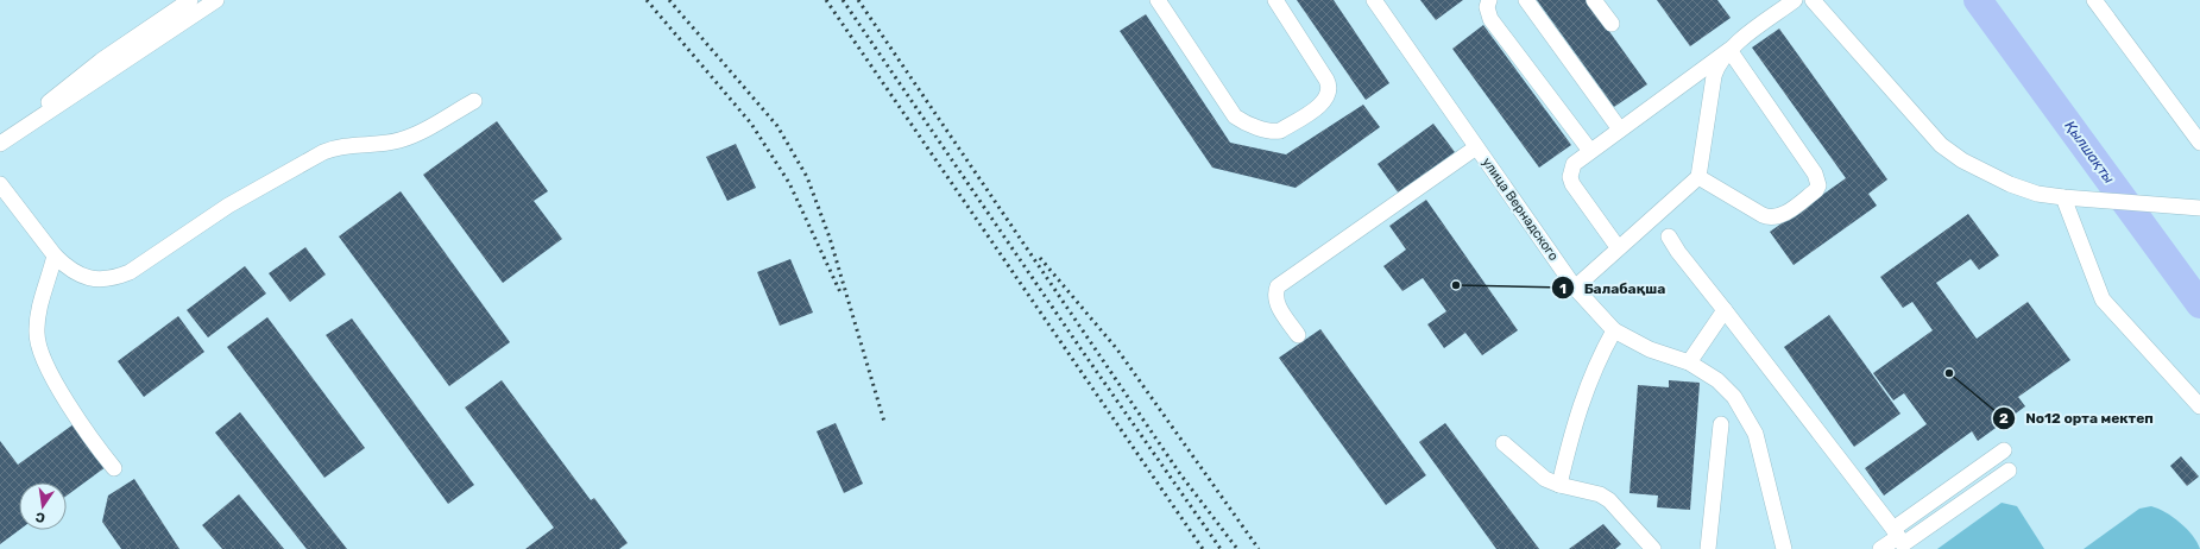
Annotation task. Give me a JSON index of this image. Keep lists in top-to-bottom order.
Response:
{
  "streets": {
    "street": ["улица Вернадского"]
  },
  "water": ["Қылшақты"],
  "places": ["Балабақша", "No12 орта мектеп"],
  "north": "bottom"
}
